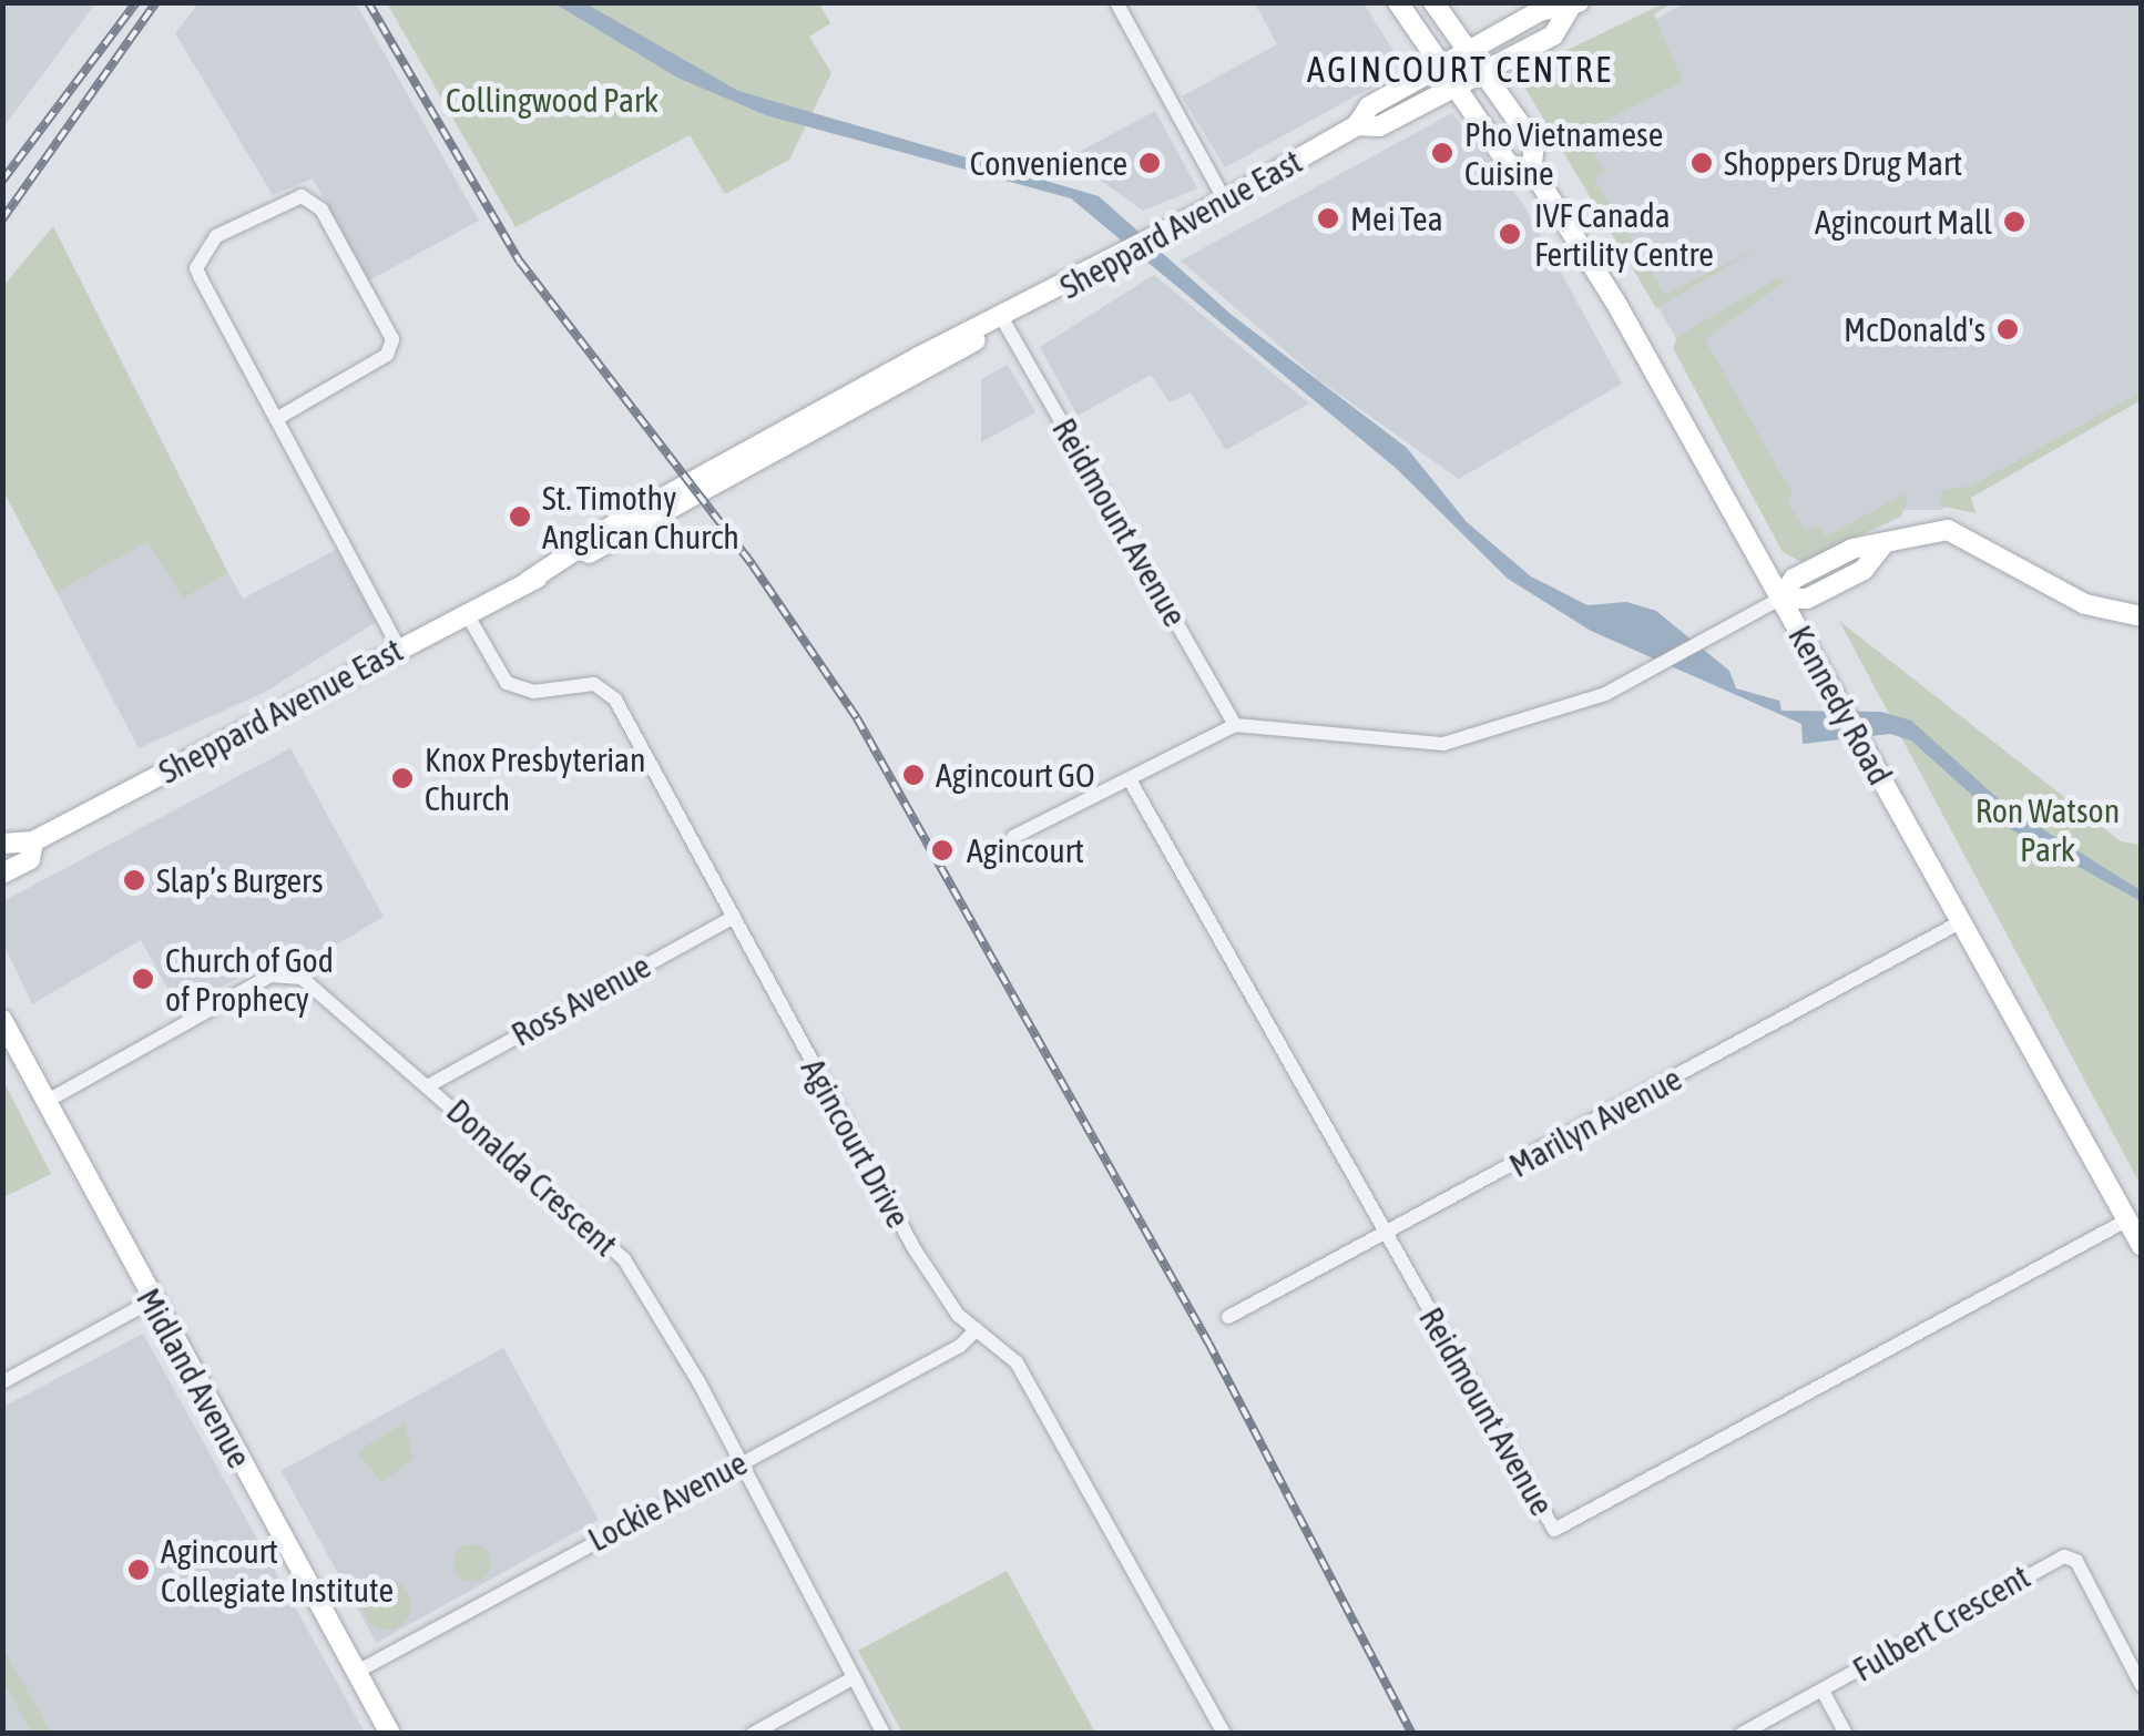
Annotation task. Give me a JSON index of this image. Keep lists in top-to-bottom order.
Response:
{
  "streets": {
    "main road": ["Sheppard Avenue East", "Kennedy Road", "Midland Avenue"],
    "street": [
      "Reidmount Avenue",
      "Ross Avenue",
      "Marilyn Avenue",
      "Agincourt Drive",
      "Donalda Crescent",
      "Lockie Avenue",
      "Fulbert Crescent"
    ]
  },
  "crossings": [
    ["Sheppard Avenue East", "Reidmount Avenue"],
    ["Sheppard Avenue East", "Kennedy Road"],
    ["Sheppard Avenue East", "Agincourt Drive"],
    ["Reidmount Avenue", "Kennedy Road"],
    ["Reidmount Avenue", "Marilyn Avenue"],
    ["Kennedy Road", "Marilyn Avenue"],
    ["Ross Avenue", "Agincourt Drive"],
    ["Ross Avenue", "Donalda Crescent"],
    ["Agincourt Drive", "Lockie Avenue"],
    ["Donalda Crescent", "Midland Avenue"],
    ["Donalda Crescent", "Lockie Avenue"],
    ["Midland Avenue", "Lockie Avenue"]
  ],
  "districts": ["AGINCOURT CENTRE"],
  "parks": ["Collingwood Park", "Ron Watson Park"],
  "places": [
    "Pho Vietnamese Cuisine",
    "Convenience",
    "Shoppers Drug Mart",
    "Mei Tea",
    "Agincourt Mall",
    "IVF Canada Fertility Centre",
    "McDonald's",
    "St. Timothy Anglican Church",
    "Agincourt GO",
    "Knox Presbyterian Church",
    "Agincourt",
    "Slap’s Burgers",
    "Church of God of Prophecy",
    "Agincourt Collegiate Institute"
  ]
}
